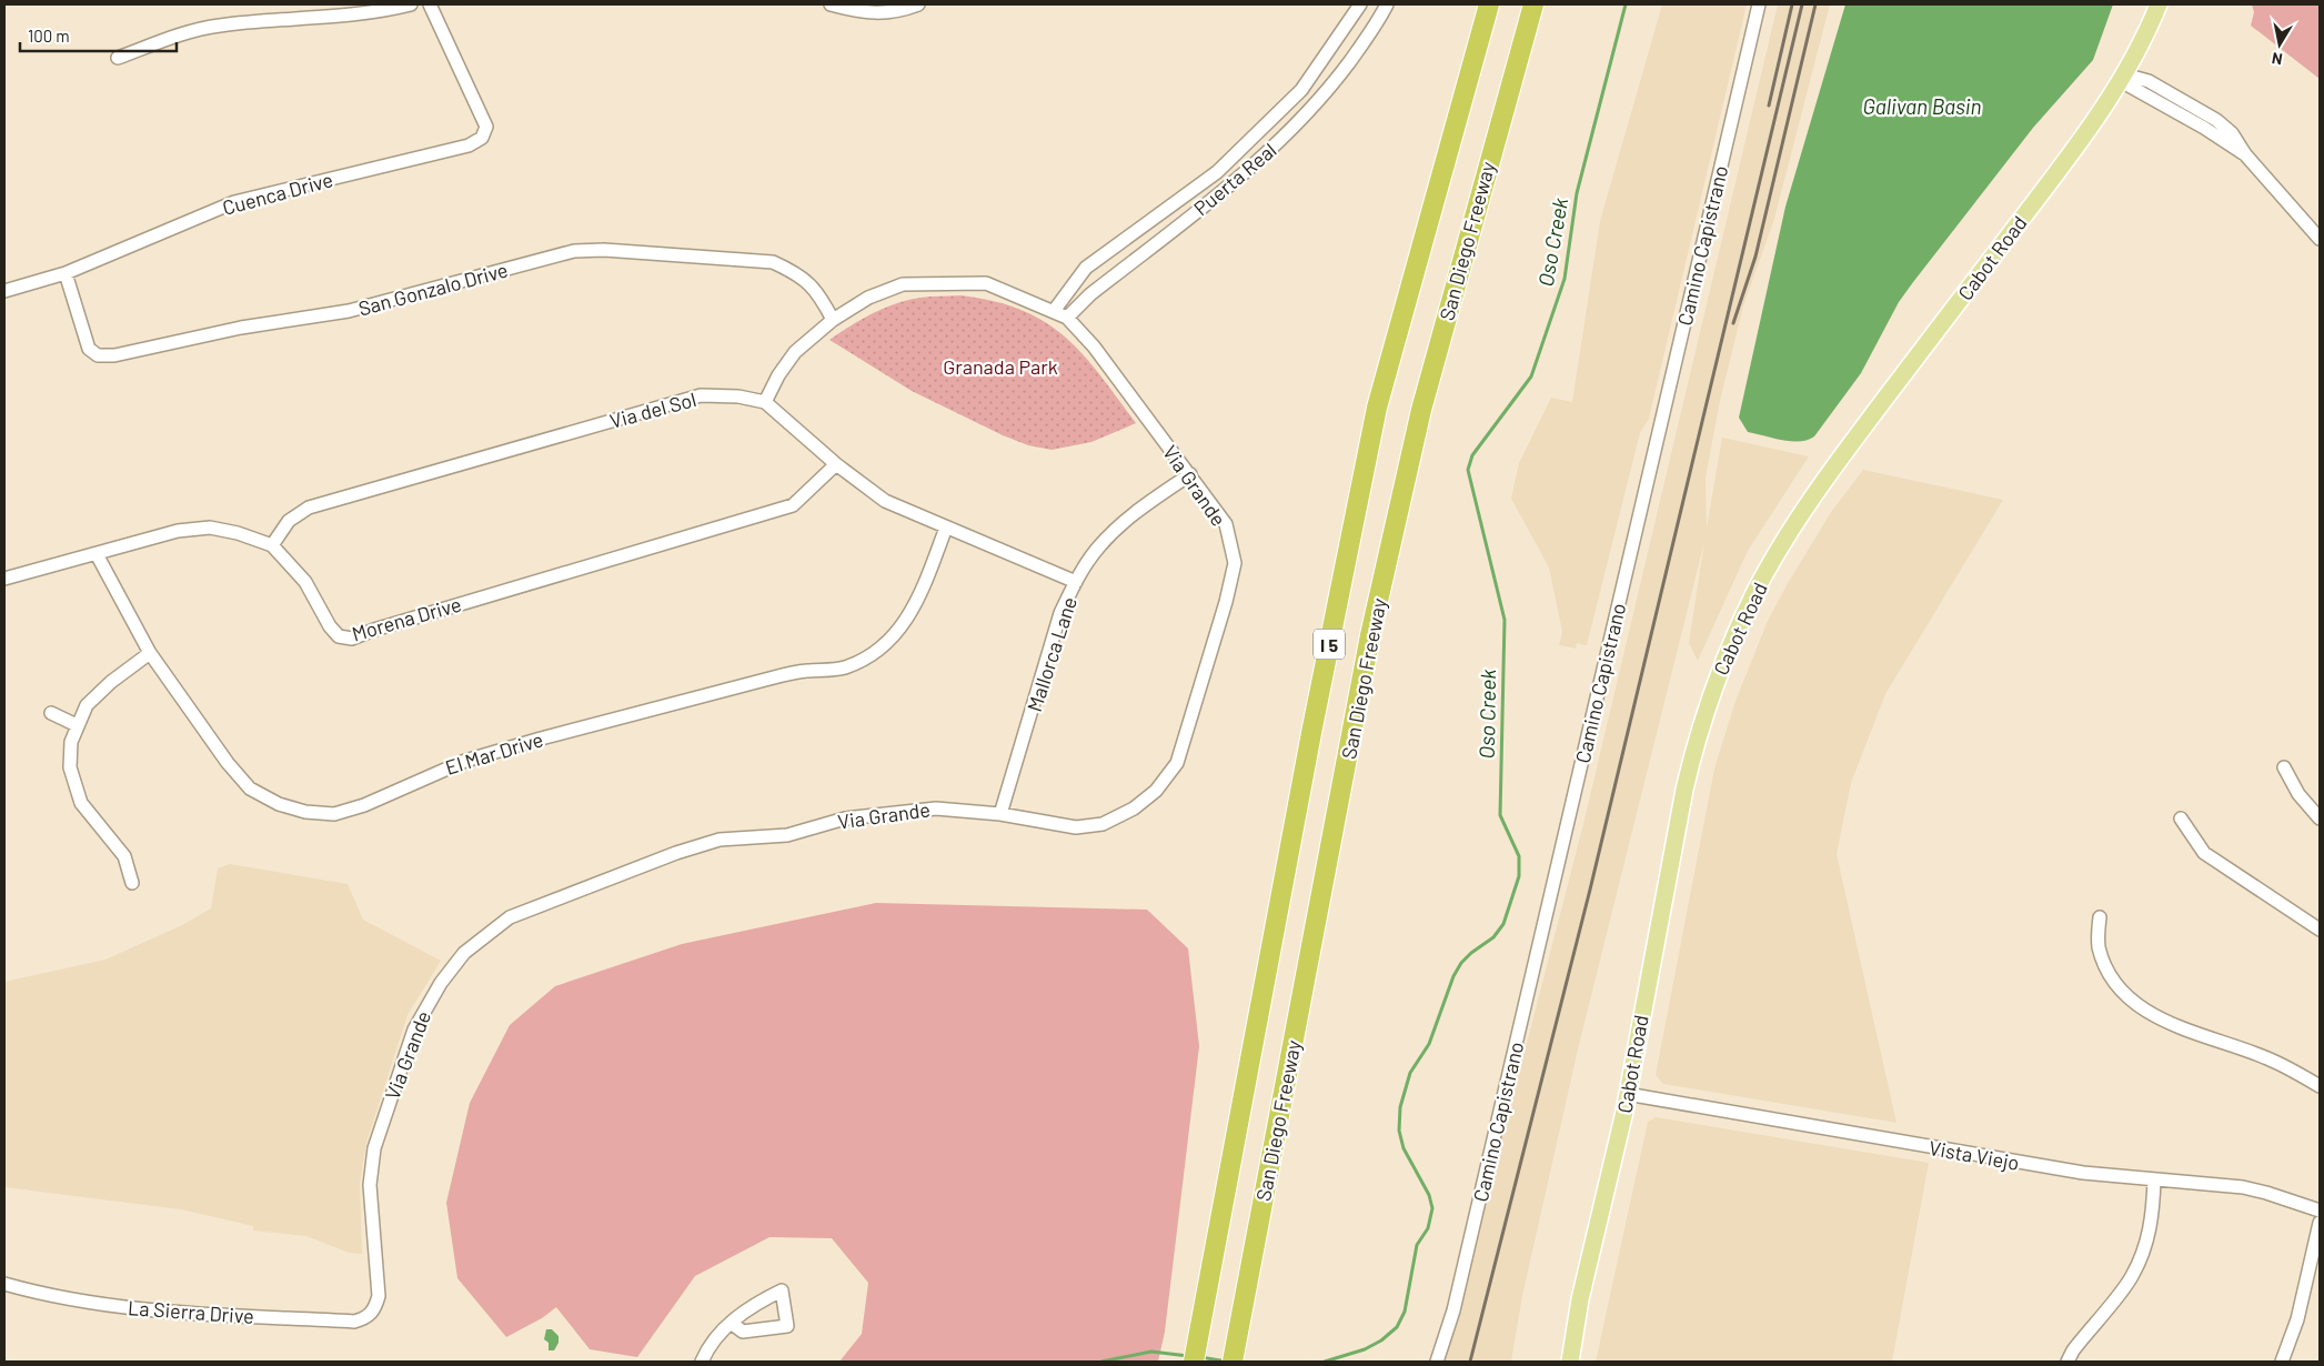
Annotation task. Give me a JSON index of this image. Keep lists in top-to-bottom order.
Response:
{
  "streets": {
    "highway": ["San Diego Freeway", "I 5"],
    "main road": ["Cabot Road"],
    "street": [
      "Puerta Real",
      "Cuenca Drive",
      "Camino Capistrano",
      "San Gonzalo Drive",
      "Via del Sol",
      "Via Grande",
      "Morena Drive",
      "Mallorca Lane",
      "El Mar Drive",
      "Vista Viejo",
      "La Sierra Drive"
    ]
  },
  "crossings": [
    ["Puerta Real", "Via Grande"],
    ["Cuenca Drive", "San Gonzalo Drive"],
    ["Cabot Road", "Vista Viejo"],
    ["Via del Sol", "Morena Drive"],
    ["Via del Sol", "Mallorca Lane"],
    ["Via del Sol", "El Mar Drive"],
    ["Via Grande", "Mallorca Lane"],
    ["Via Grande", "La Sierra Drive"],
    ["Morena Drive", "El Mar Drive"]
  ],
  "water": ["Galivan Basin", "Oso Creek"],
  "parks": ["Granada Park"],
  "scale_bar": "100 m",
  "north": "bottom"
}
